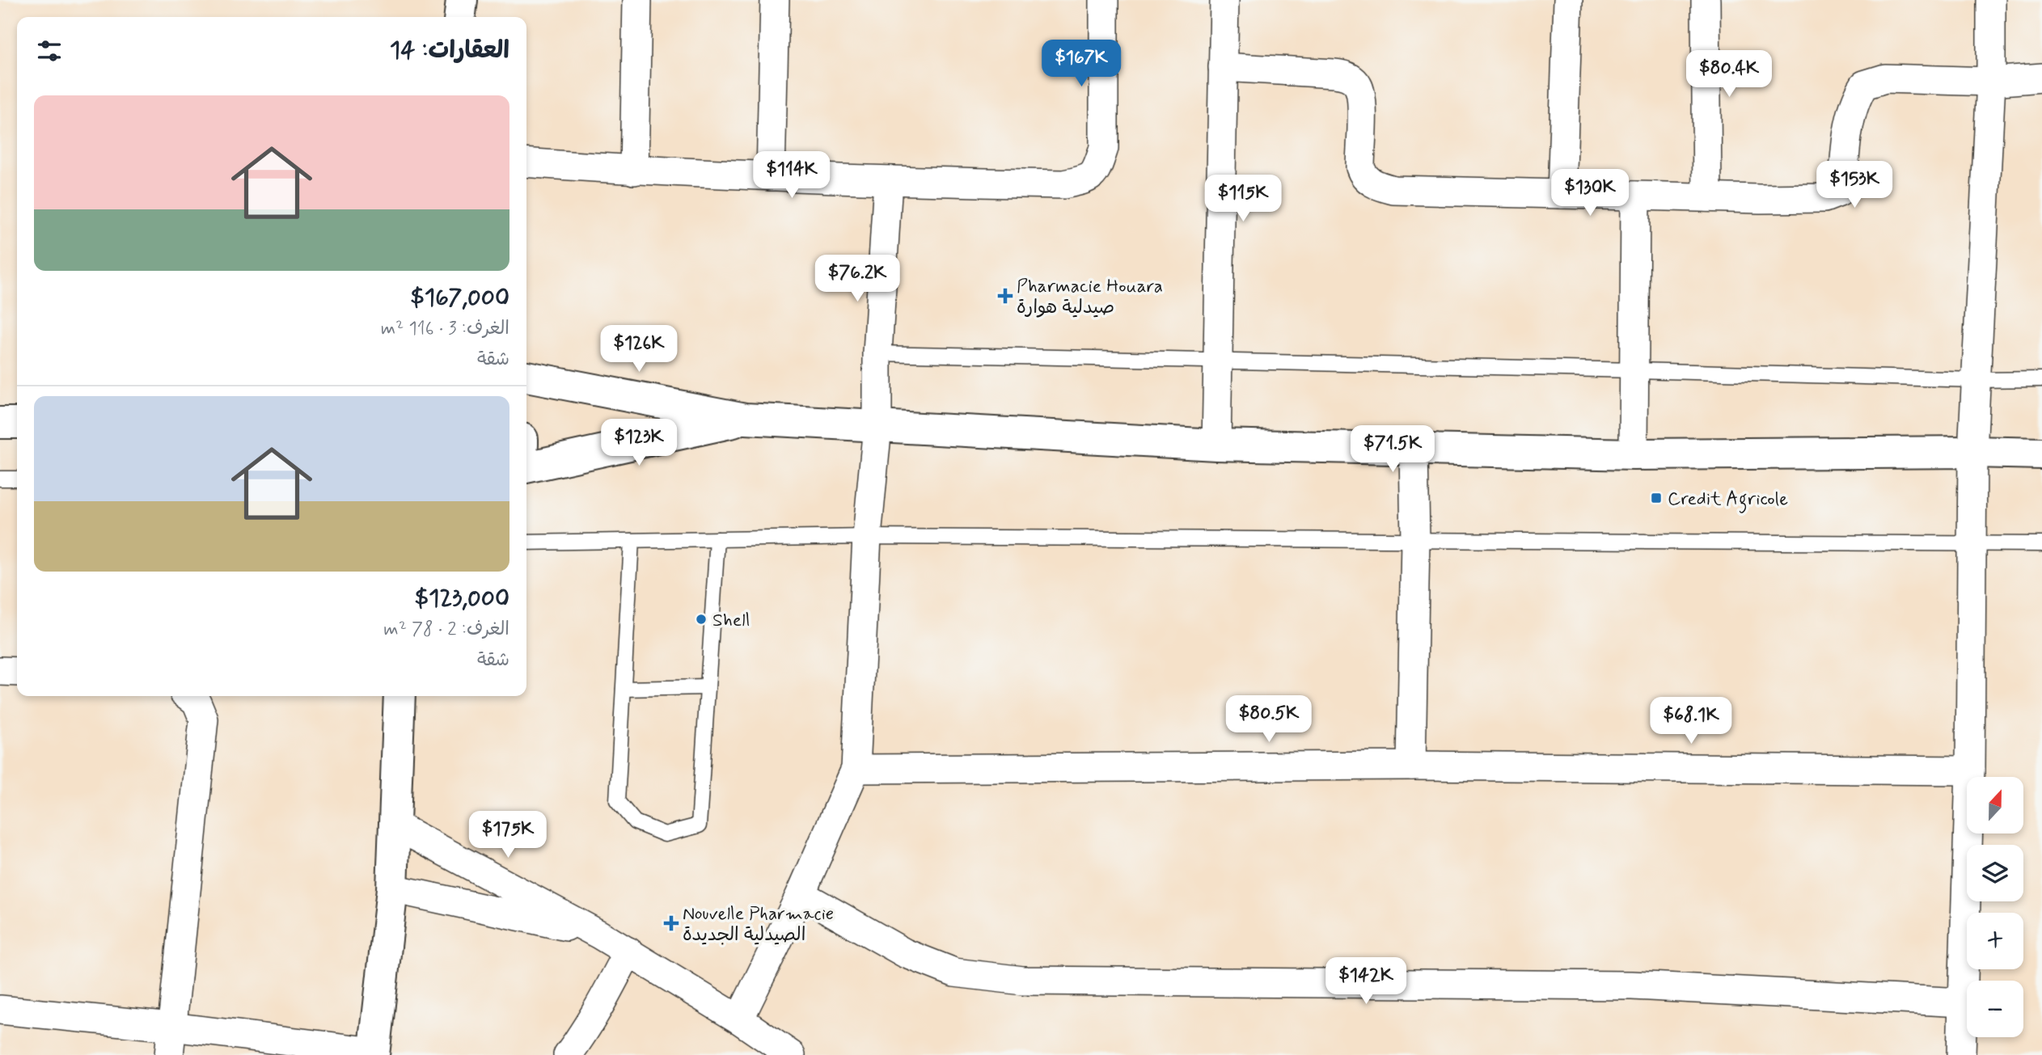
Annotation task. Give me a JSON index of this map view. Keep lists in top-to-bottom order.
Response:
{
  "places": {
    "health": ["Pharmacie Houara صيدلية هوارة", "Nouvelle Pharmacie الصيدلية الجديدة"],
    "transit": ["Credit Agricole"],
    "other": ["Shell"]
  },
  "north": "top",
  "page": {
    "heading": "العقارات: 14",
    "price": [
      "$167K",
      "$80.4K",
      "$114K",
      "$153K",
      "$130K",
      "$115K",
      "$76.2K",
      "$126K",
      "$123K",
      "$71.5K",
      "$80.5K",
      "$68.1K",
      "$175K",
      "$142K"
    ],
    "list": [
      {
        "name": "$167,000",
        "note": "الغرف: 3 · 116 m² · شقة"
      },
      {
        "name": "$123,000",
        "note": "الغرف: 2 · 78 m² · شقة"
      }
    ],
    "map_buttons": ["+", "−"]
  }
}
